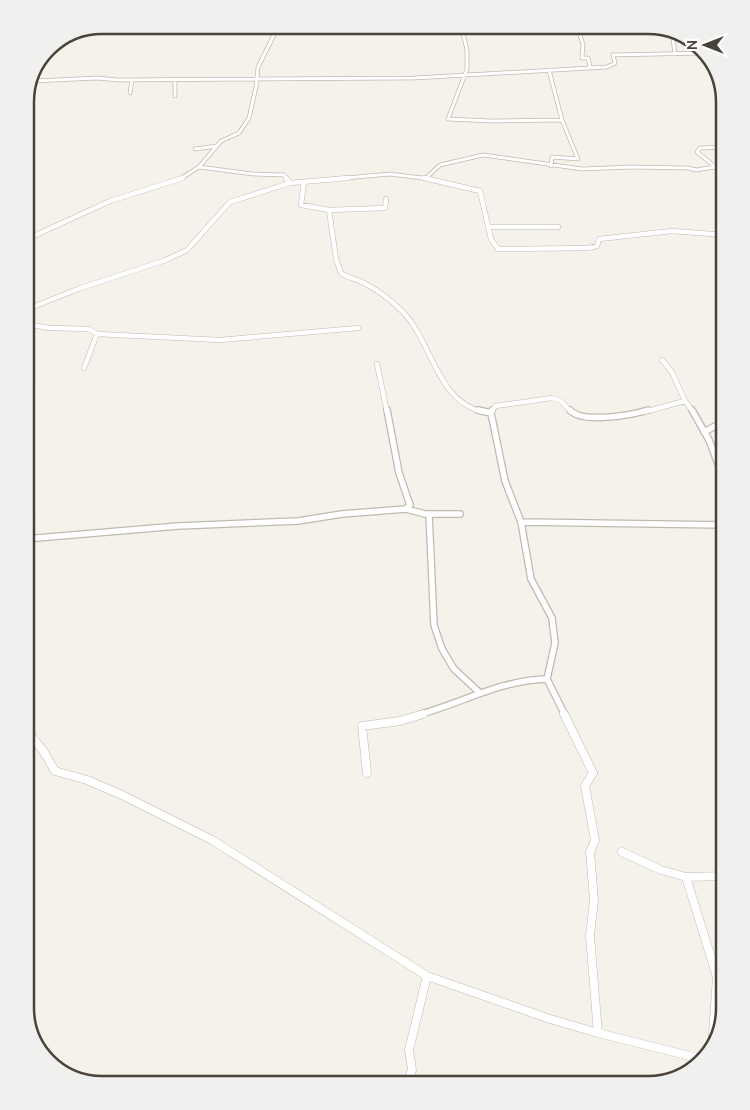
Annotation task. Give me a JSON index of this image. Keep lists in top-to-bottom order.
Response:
{
  "north": "left"
}
